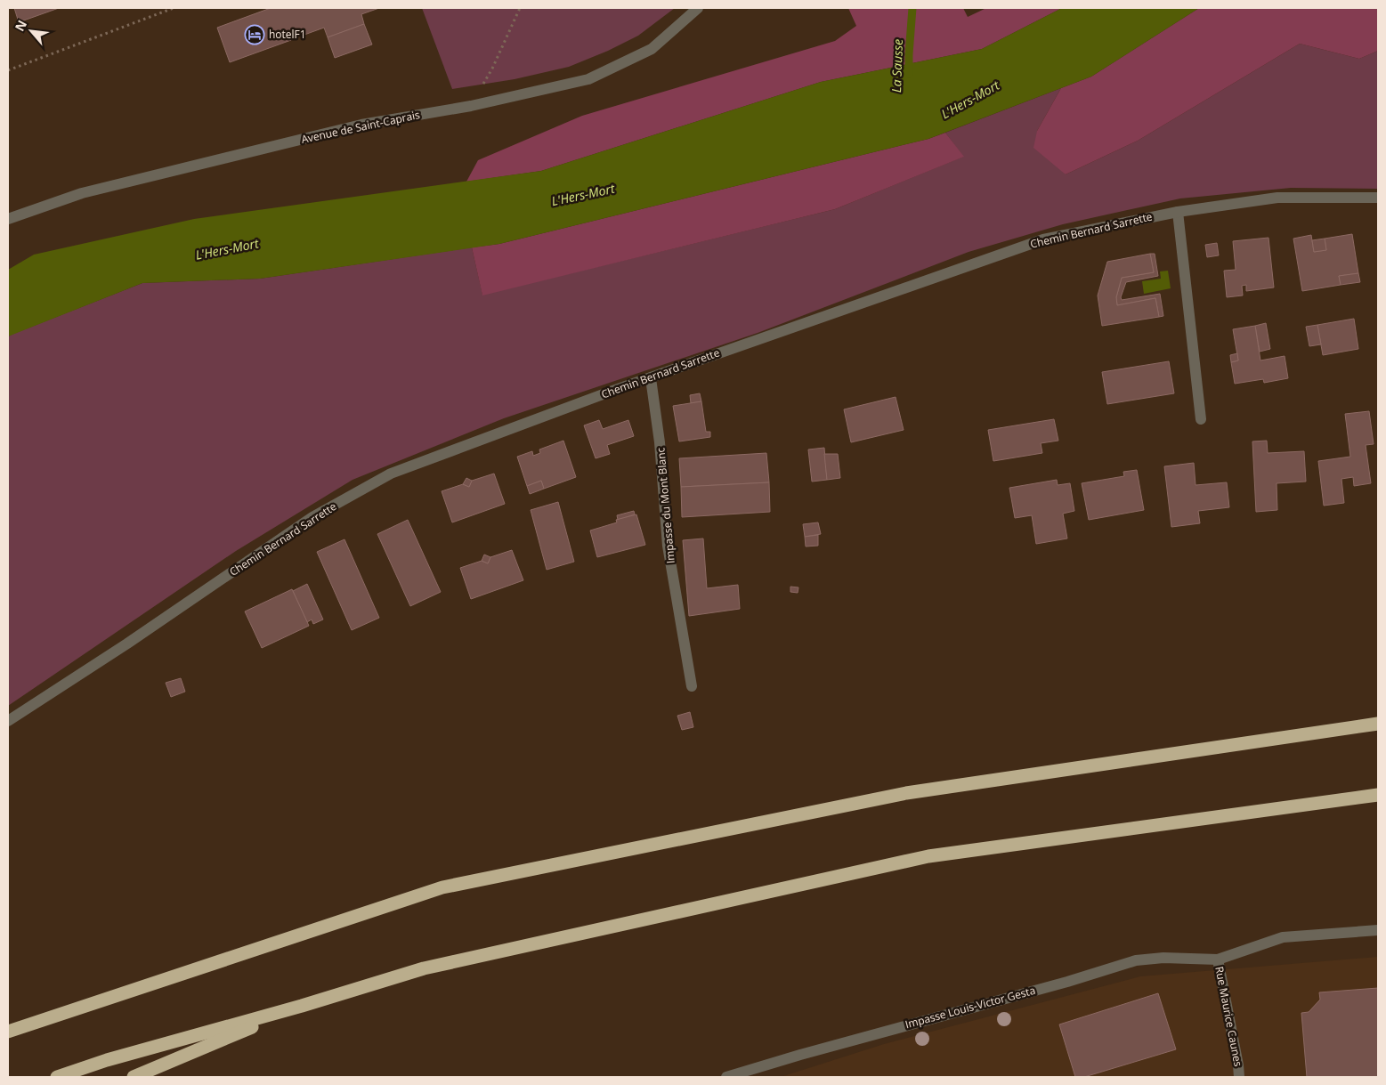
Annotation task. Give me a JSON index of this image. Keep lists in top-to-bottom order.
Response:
{
  "streets": {
    "street": [
      "Avenue de Saint-Caprais",
      "Chemin Bernard Sarrette",
      "Impasse du Mont Blanc",
      "Impasse Louis-Victor Gesta",
      "Rue Maurice Caunes"
    ]
  },
  "crossings": [
    ["Chemin Bernard Sarrette", "Impasse du Mont Blanc"],
    ["Impasse Louis-Victor Gesta", "Rue Maurice Caunes"]
  ],
  "water": ["La Sausse", "L'Hers-Mort"],
  "places": {
    "hotel": ["hotelF1"]
  },
  "north": "top left"
}
